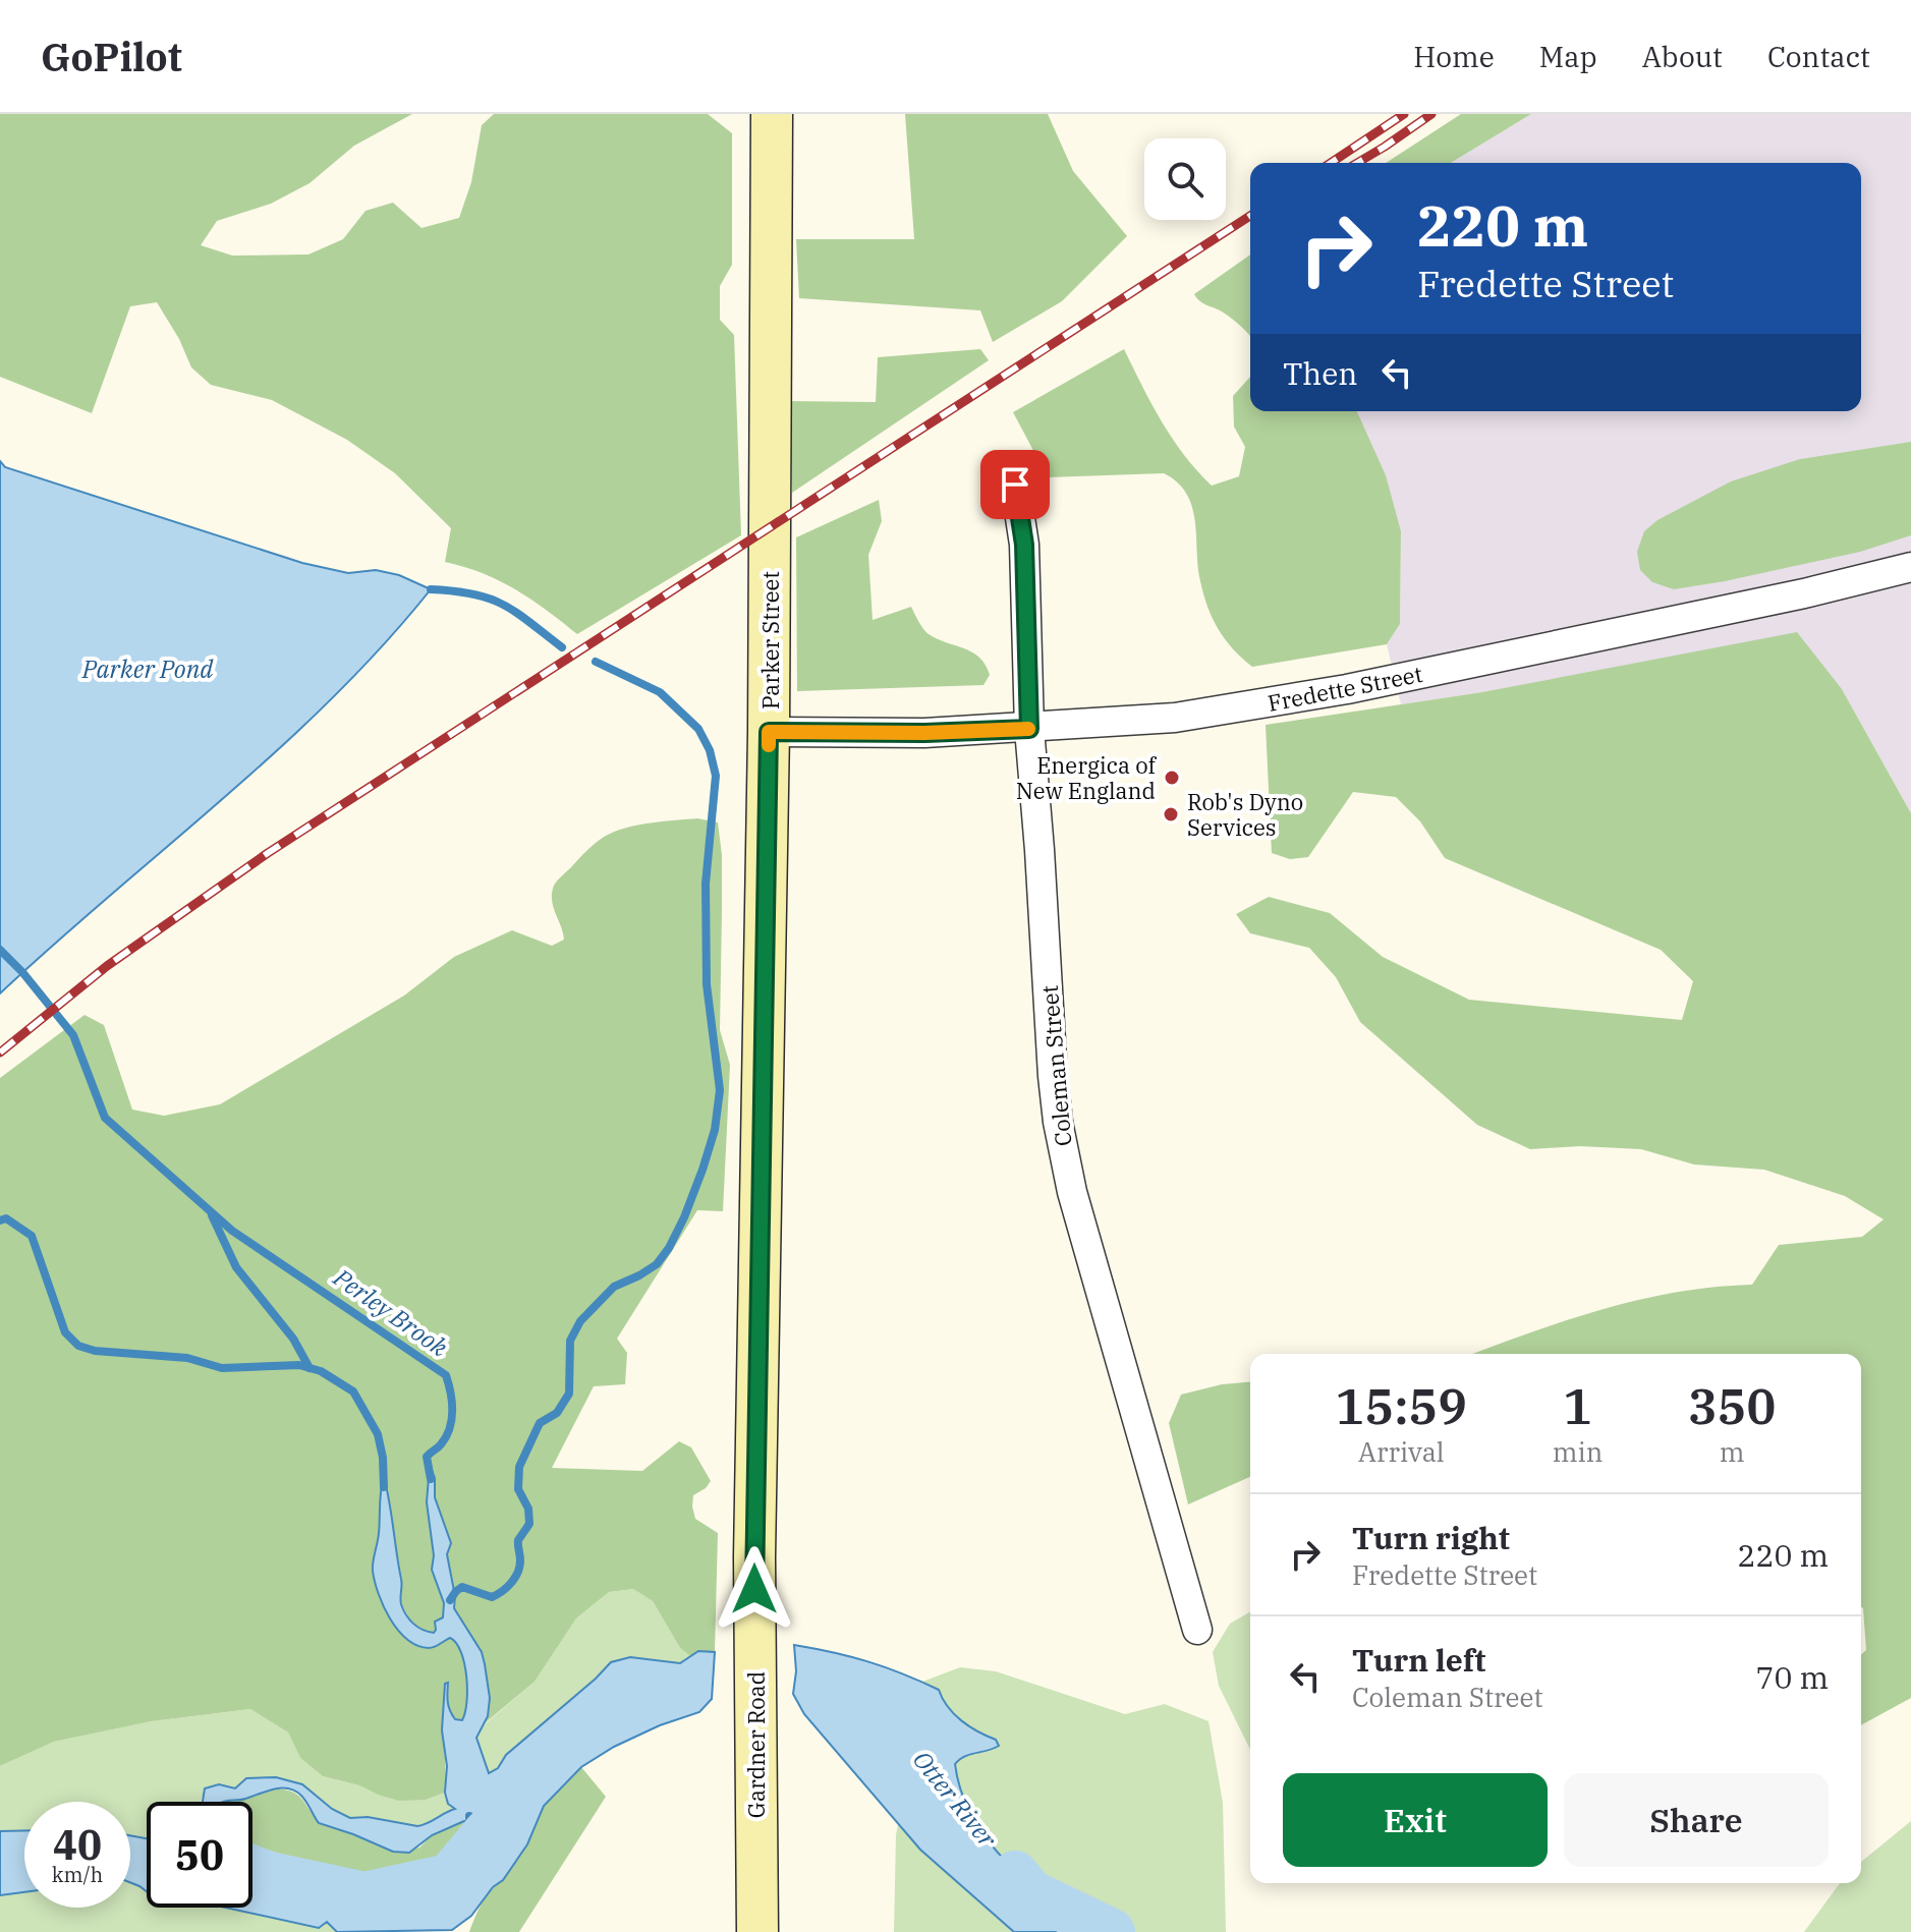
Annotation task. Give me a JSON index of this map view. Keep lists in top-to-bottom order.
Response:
{
  "streets": {
    "main road": ["Parker Street", "Gardner Road"],
    "street": ["Fredette Street", "Coleman Street"]
  },
  "crossings": [
    ["Parker Street", "Fredette Street"],
    ["Parker Street", "Gardner Road"],
    ["Fredette Street", "Coleman Street"]
  ],
  "water": ["Parker Pond", "Perley Brook", "Otter River"],
  "places": ["Energica of New England", "Rob's Dyno Services"],
  "page": {
    "header": "GoPilot",
    "nav": [
      "Home",
      "Map",
      "About",
      "Contact"
    ],
    "turn": ["220 m", "Fredette Street"],
    "then": "Then",
    "eta": [
      "15:59",
      "Arrival",
      "1",
      "min",
      "350",
      "m"
    ],
    "list": [
      {
        "name": "Turn right",
        "note": "Fredette Street",
        "value": "220 m"
      },
      {
        "name": "Turn left",
        "note": "Coleman Street",
        "value": "70 m"
      }
    ],
    "buttons": ["Exit", "Share"],
    "speed": "40 km/h",
    "limit": "50"
  }
}
